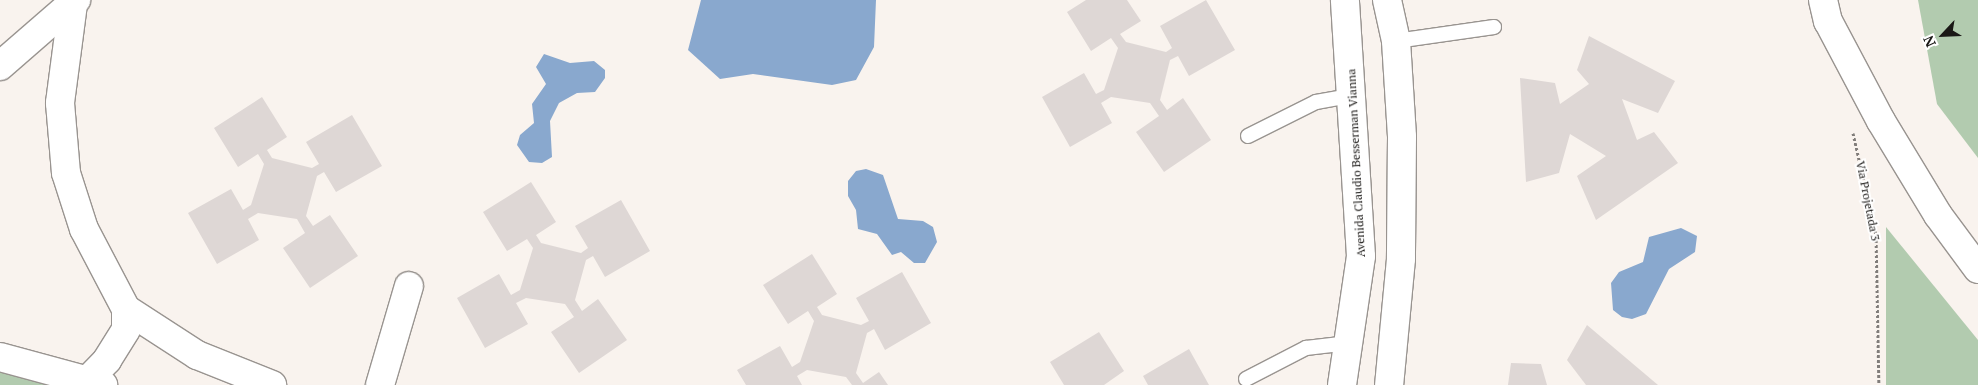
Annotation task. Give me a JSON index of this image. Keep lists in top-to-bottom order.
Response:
{
  "streets": {
    "street": ["Avenida Claudio Besserman Vianna"],
    "path": ["Via Projetada 3"]
  },
  "north": "bottom left"
}
